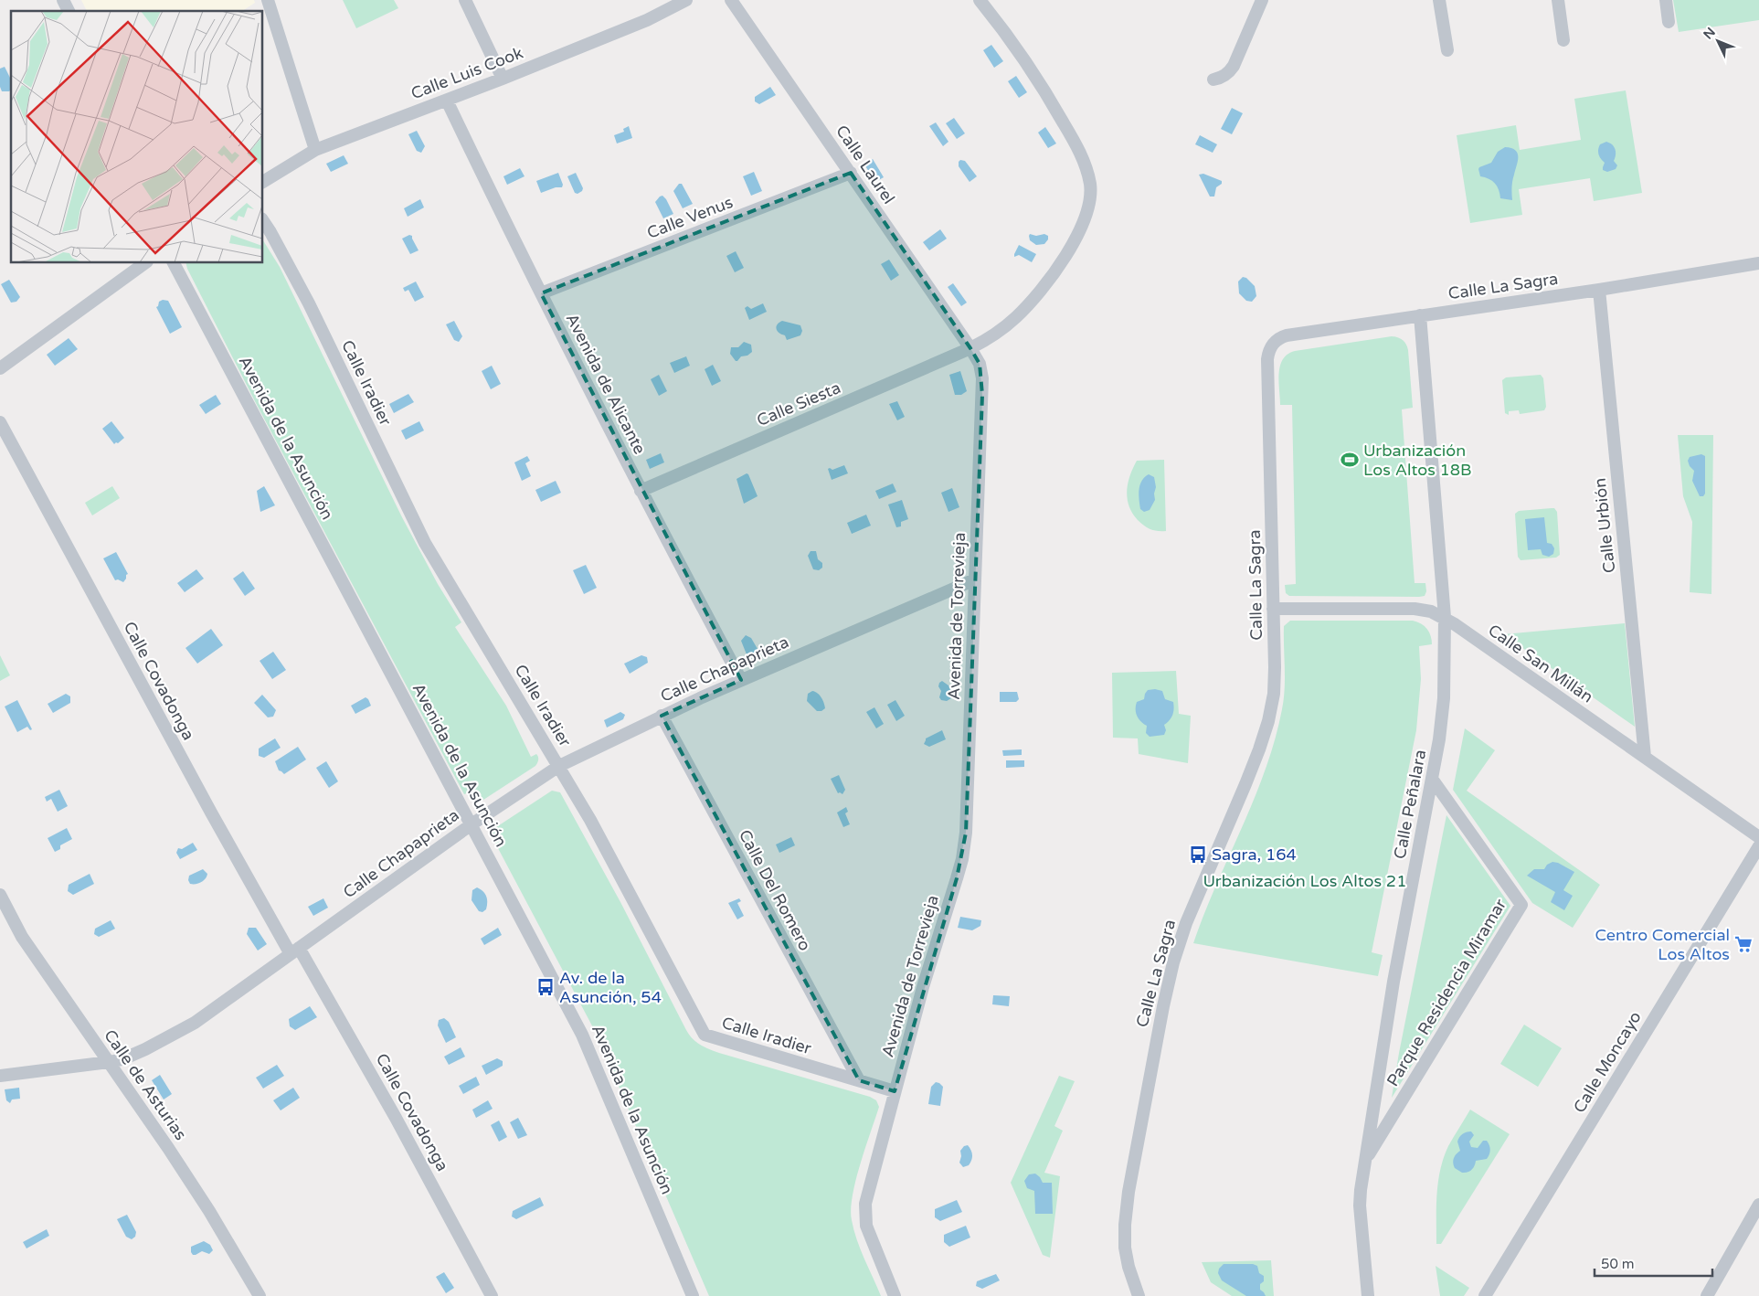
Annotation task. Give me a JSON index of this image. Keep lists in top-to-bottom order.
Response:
{
  "streets": {
    "street": [
      "Calle Luis Cook",
      "Calle Laurel",
      "Calle Venus",
      "Calle La Sagra",
      "Calle Iradier",
      "Avenida de Alicante",
      "Calle Siesta",
      "Avenida de la Asunción",
      "Calle Urbión",
      "Avenida de Torrevieja",
      "Calle San Millán",
      "Calle Chapaprieta",
      "Calle Covadonga",
      "Calle Peñalara",
      "Calle Del Romero",
      "Parque Residencia Miramar",
      "Calle Moncayo",
      "Calle de Asturias"
    ]
  },
  "crossings": [
    ["Calle Luis Cook", "Avenida de Alicante"],
    ["Calle Laurel", "Calle Venus"],
    ["Calle Laurel", "Calle Siesta"],
    ["Calle Laurel", "Avenida de Torrevieja"],
    ["Calle Venus", "Avenida de Alicante"],
    ["Calle La Sagra", "Calle Urbión"],
    ["Calle La Sagra", "Calle San Millán"],
    ["Calle La Sagra", "Calle Peñalara"],
    ["Calle Iradier", "Avenida de Torrevieja"],
    ["Calle Iradier", "Calle Chapaprieta"],
    ["Calle Iradier", "Calle Del Romero"],
    ["Avenida de Alicante", "Calle Siesta"],
    ["Avenida de Alicante", "Calle Chapaprieta"],
    ["Calle Siesta", "Avenida de Torrevieja"],
    ["Avenida de la Asunción", "Calle Chapaprieta"],
    ["Calle Urbión", "Calle San Millán"],
    ["Avenida de Torrevieja", "Calle Chapaprieta"],
    ["Calle San Millán", "Calle Peñalara"],
    ["Calle Chapaprieta", "Calle Covadonga"],
    ["Calle Chapaprieta", "Calle Del Romero"],
    ["Calle Chapaprieta", "Calle de Asturias"],
    ["Calle Peñalara", "Parque Residencia Miramar"]
  ],
  "parks": ["Urbanización Los Altos 21"],
  "places": {
    "sports": ["Urbanización Los Altos 18B"],
    "bus stop": ["Sagra, 164", "Av. de la Asunción, 54"],
    "supermarket": ["Centro Comercial Los Altos"]
  },
  "scale_bar": "50 m",
  "north": "top left"
}
